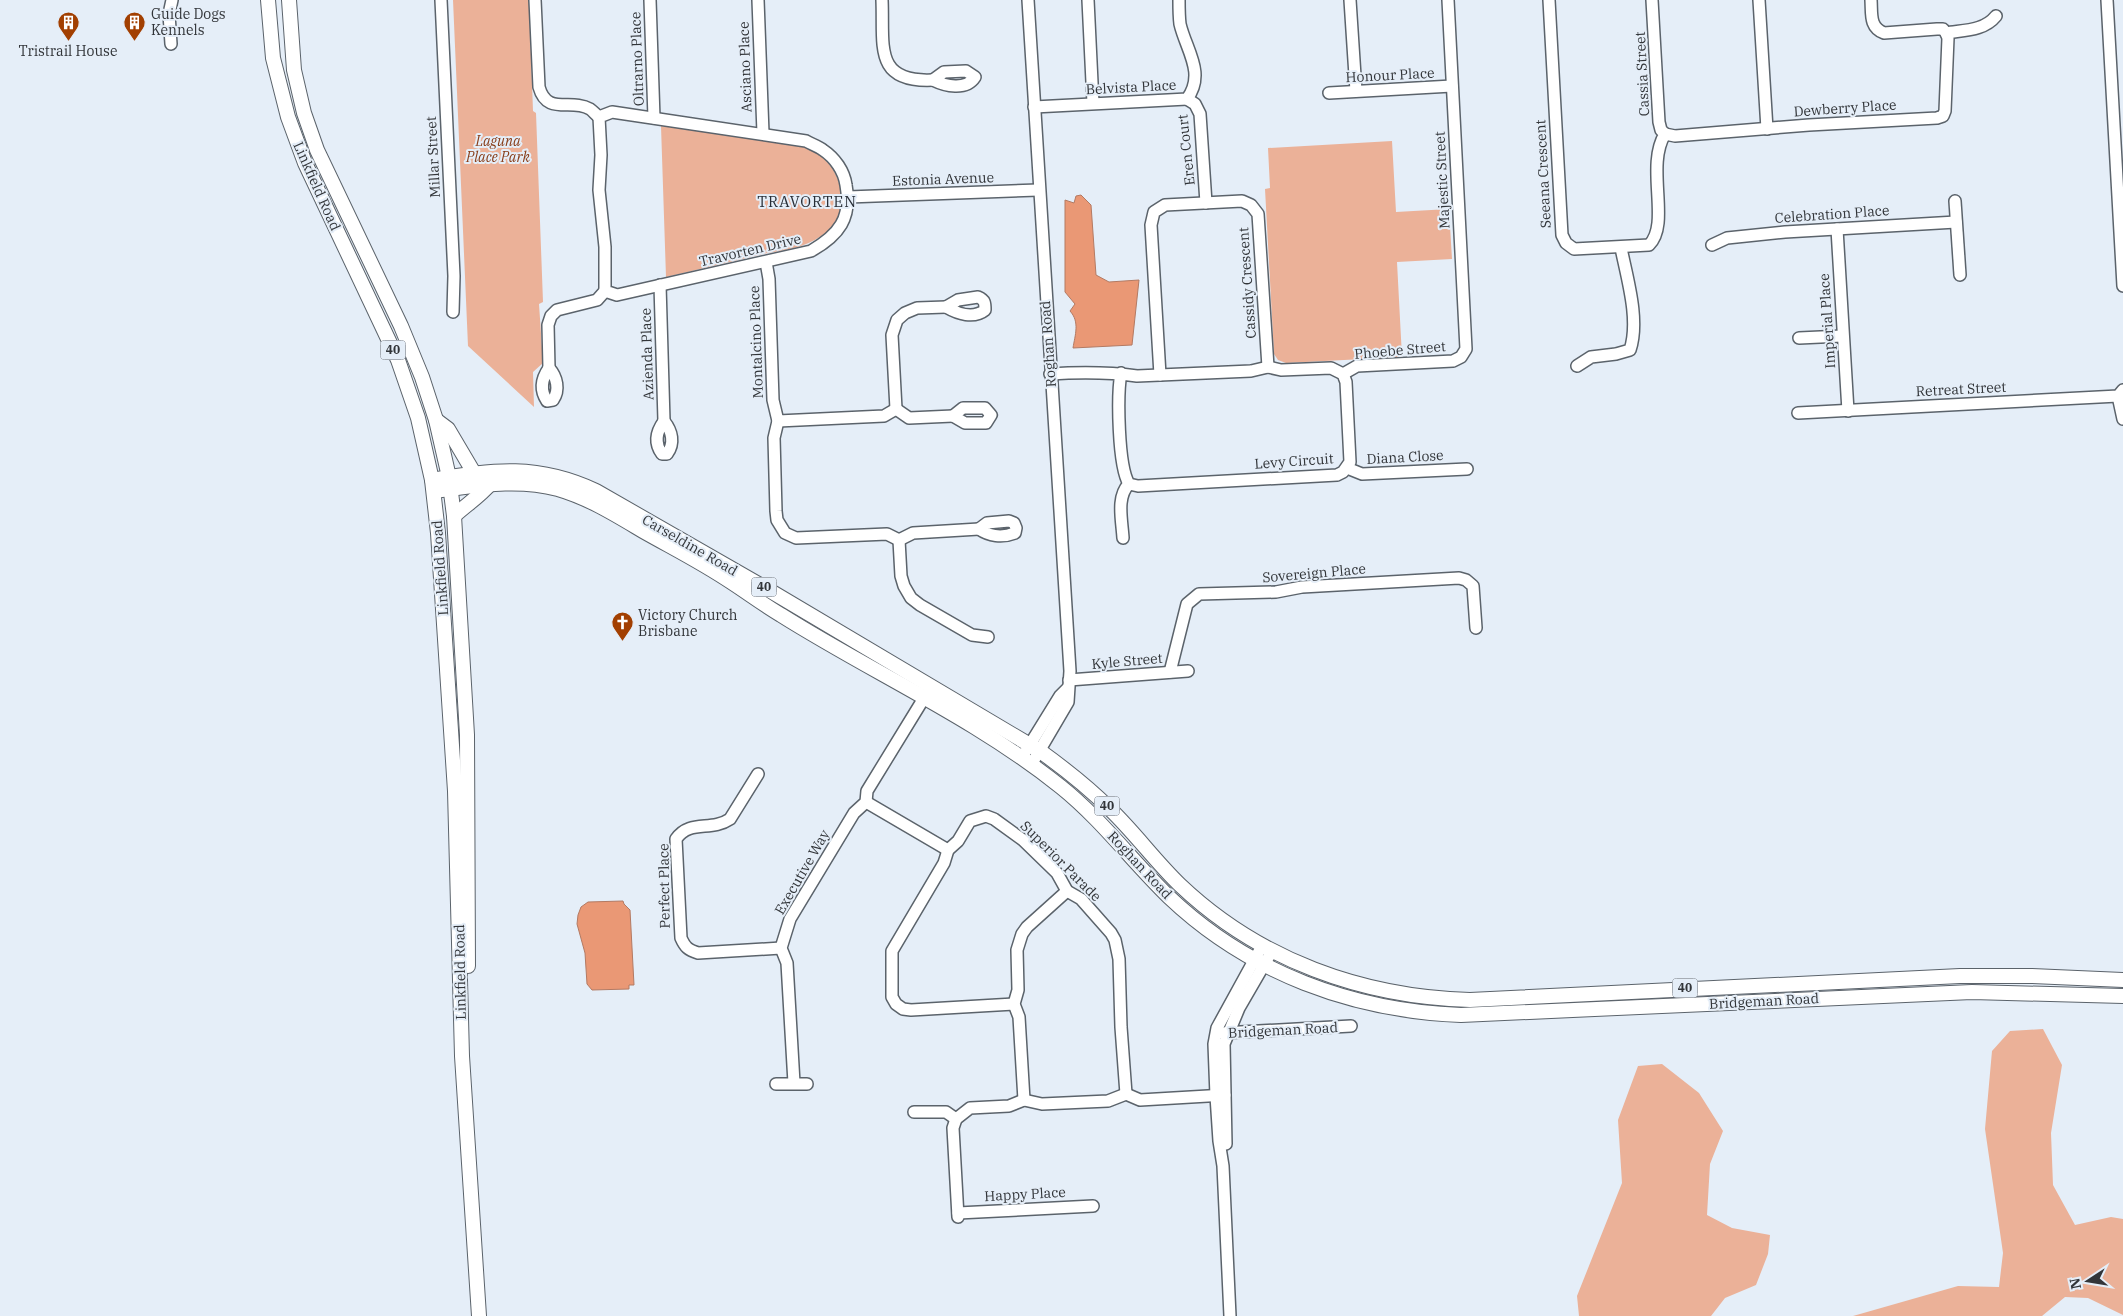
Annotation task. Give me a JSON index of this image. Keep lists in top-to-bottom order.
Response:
{
  "streets": {
    "main road": [
      "Linkfield Road",
      "Roghan Road",
      "40",
      "Carseldine Road",
      "Bridgeman Road"
    ],
    "street": [
      "Oltrarno Place",
      "Asciano Place",
      "Cassia Street",
      "Honour Place",
      "Belvista Place",
      "Dewberry Place",
      "Eren Court",
      "Millar Street",
      "Seeana Crescent",
      "Estonia Avenue",
      "Majestic Street",
      "Celebration Place",
      "Travorten Drive",
      "Cassidy Crescent",
      "Imperial Place",
      "Montalcino Place",
      "Phoebe Street",
      "Azienda Place",
      "Retreat Street",
      "Diana Close",
      "Levy Circuit",
      "Sovereign Place",
      "Kyle Street",
      "Superior Parade",
      "Executive Way",
      "Perfect Place",
      "Happy Place"
    ]
  },
  "crossings": [
    ["Oltrarno Place", "Travorten Drive"],
    ["Asciano Place", "Travorten Drive"],
    ["Cassia Street", "Dewberry Place"],
    ["Cassia Street", "Seeana Crescent"],
    ["Honour Place", "Majestic Street"],
    ["Belvista Place", "Eren Court"],
    ["Belvista Place", "Roghan Road"],
    ["Dewberry Place", "Seeana Crescent"],
    ["Eren Court", "Cassidy Crescent"],
    ["Estonia Avenue", "Travorten Drive"],
    ["Estonia Avenue", "Roghan Road"],
    ["Majestic Street", "Phoebe Street"],
    ["Linkfield Road", "40"],
    ["Linkfield Road", "Carseldine Road"],
    ["Celebration Place", "Imperial Place"],
    ["Travorten Drive", "Montalcino Place"],
    ["Travorten Drive", "Azienda Place"],
    ["Imperial Place", "Retreat Street"],
    ["Roghan Road", "Carseldine Road"],
    ["Roghan Road", "Kyle Street"],
    ["Roghan Road", "Bridgeman Road"],
    ["40", "Carseldine Road"],
    ["Phoebe Street", "Levy Circuit"],
    ["Diana Close", "Levy Circuit"],
    ["Carseldine Road", "Executive Way"],
    ["Sovereign Place", "Kyle Street"],
    ["Executive Way", "Perfect Place"]
  ],
  "districts": ["TRAVORTEN"],
  "parks": ["Laguna Place Park"],
  "places": {
    "building": ["Guide Dogs Kennels", "Tristrail House"],
    "church": ["Victory Church Brisbane"]
  },
  "north": "left"
}
